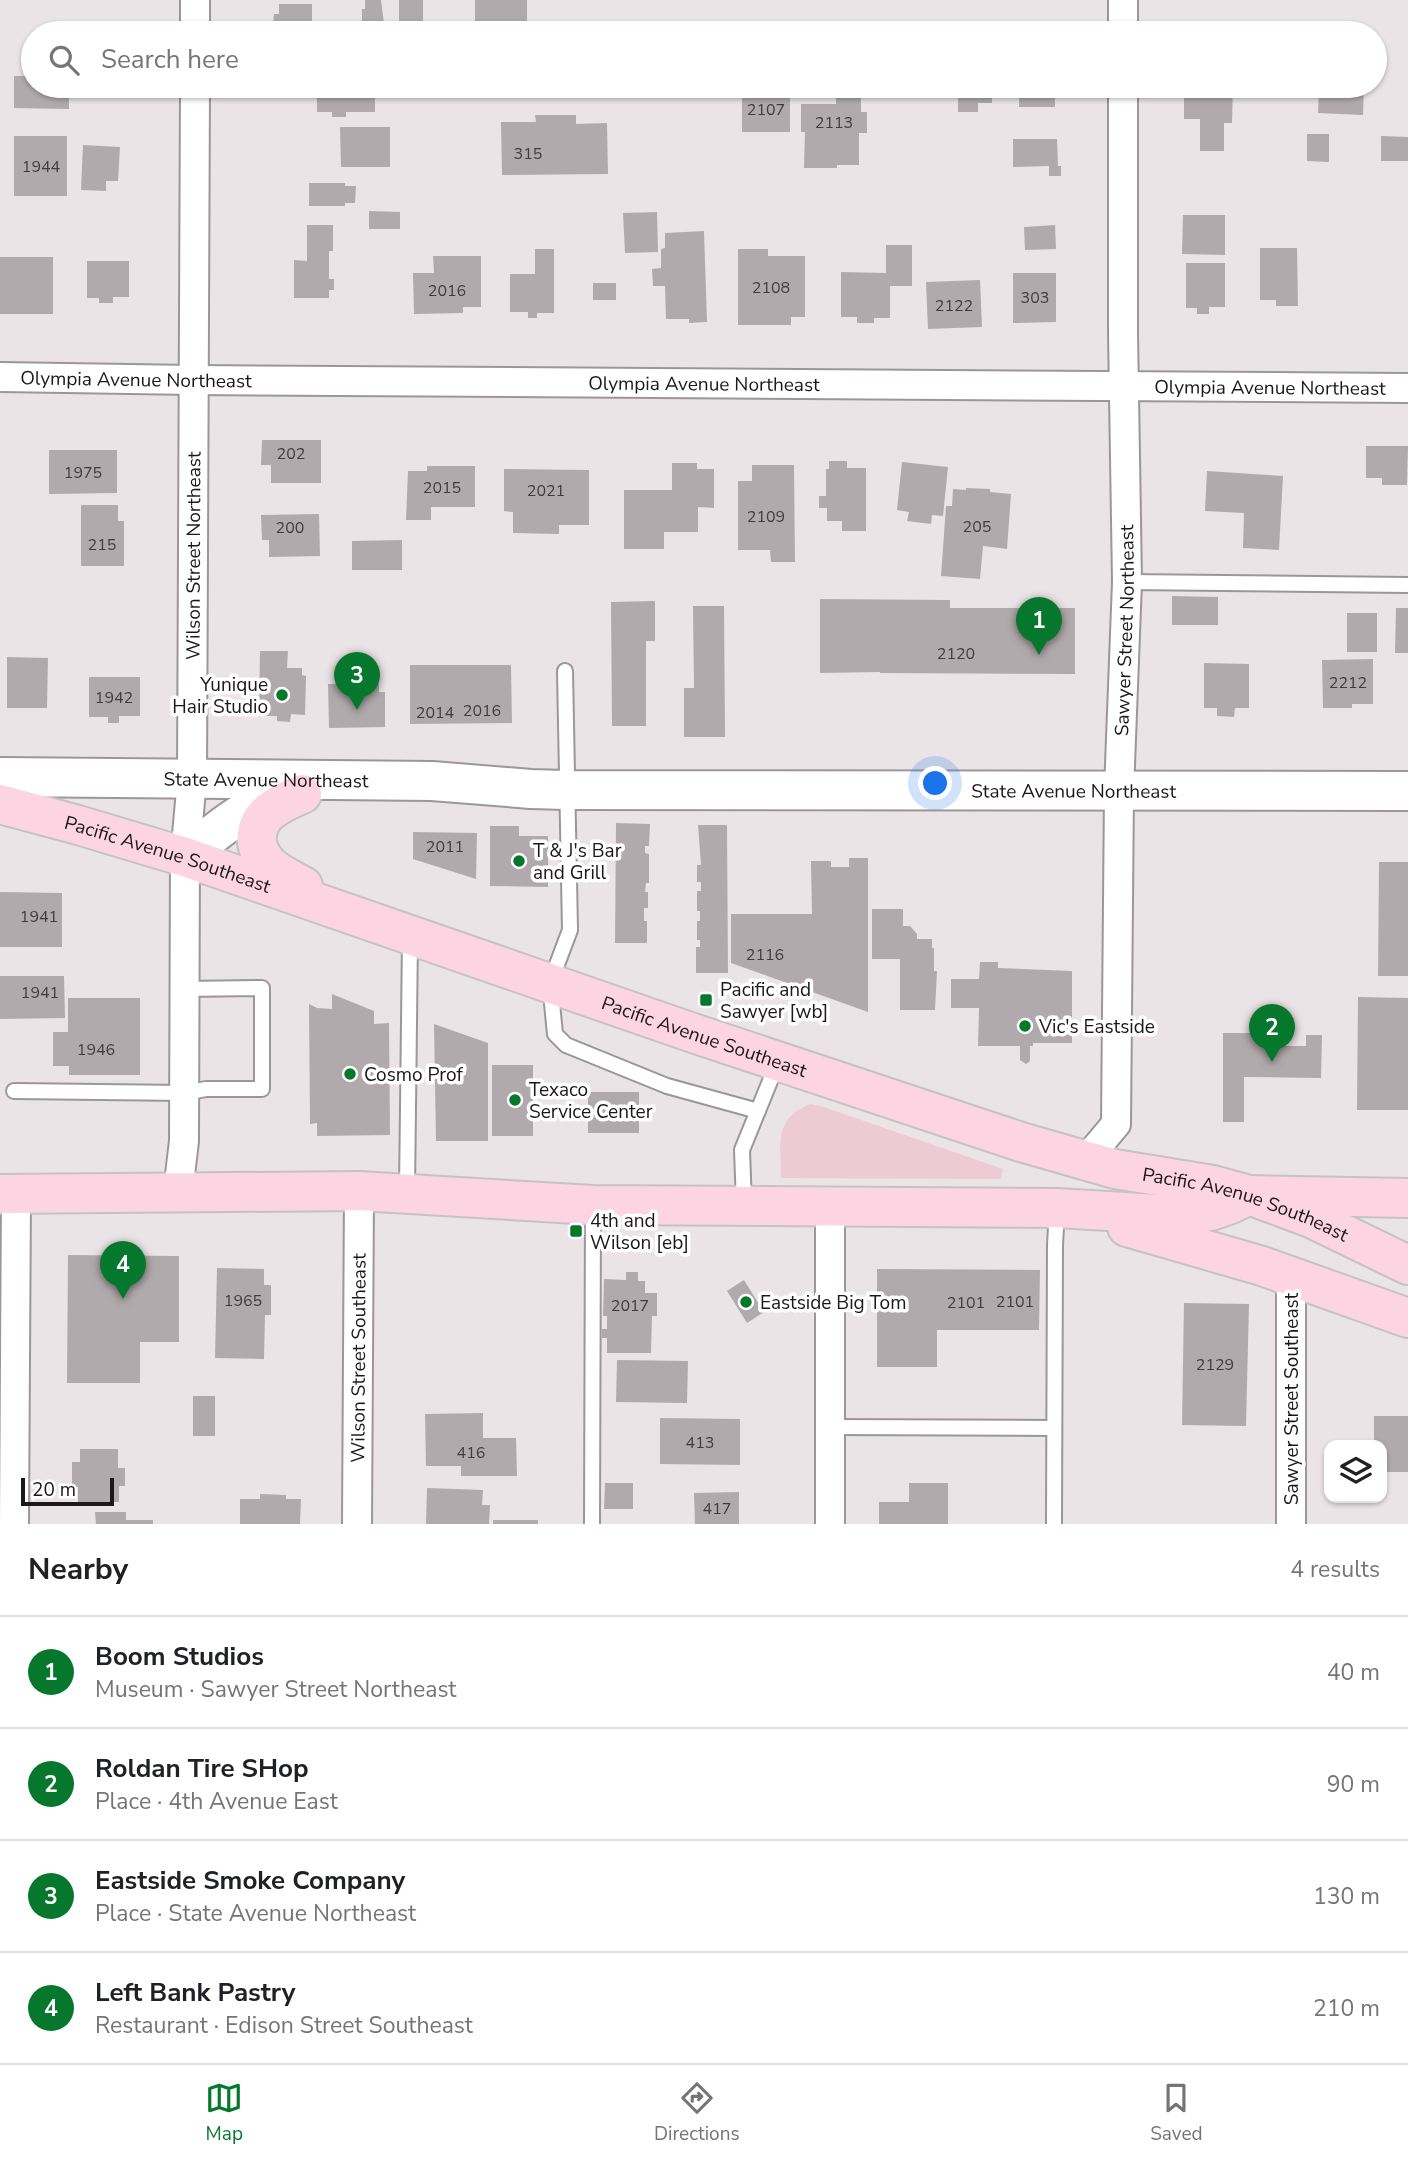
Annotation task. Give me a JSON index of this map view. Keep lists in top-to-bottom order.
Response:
{
  "streets": {
    "main road": ["Pacific Avenue Southeast"],
    "street": [
      "Olympia Avenue Northeast",
      "Wilson Street Northeast",
      "Sawyer Street Northeast",
      "State Avenue Northeast",
      "Wilson Street Southeast",
      "Sawyer Street Southeast"
    ]
  },
  "crossings": [
    ["Olympia Avenue Northeast", "Wilson Street Northeast"],
    ["Olympia Avenue Northeast", "Sawyer Street Northeast"],
    ["Wilson Street Northeast", "State Avenue Northeast"],
    ["Wilson Street Northeast", "Pacific Avenue Southeast"],
    ["Sawyer Street Northeast", "State Avenue Northeast"],
    ["Sawyer Street Northeast", "Pacific Avenue Southeast"],
    ["State Avenue Northeast", "Pacific Avenue Southeast"]
  ],
  "places": {
    "other": [
      "Yunique Hair Studio",
      "T & J's Bar and Grill",
      "Vic's Eastside",
      "Cosmo Prof",
      "Texaco Service Center",
      "Eastside Big Tom"
    ],
    "transit": ["Pacific and Sawyer [wb]", "4th and Wilson [eb]"]
  },
  "house_numbers": [
    "2107",
    "2113",
    "315",
    "1944",
    "2108",
    "2016",
    "303",
    "2122",
    "202",
    "1975",
    "2015",
    "2021",
    "2109",
    "205",
    "200",
    "215",
    "2120",
    "2212",
    "1942",
    "2016",
    "2014",
    "2011",
    "1941",
    "2116",
    "1941",
    "1946",
    "1965",
    "2101",
    "2101",
    "2017",
    "2129",
    "413",
    "416",
    "417"
  ],
  "scale_bar": "20 m",
  "page": {
    "search": "Search here",
    "pins": [
      "1",
      "3",
      "2",
      "4"
    ],
    "scale": "20 m",
    "heading": ["Nearby", "4 results"],
    "list": [
      {
        "mark": "1",
        "name": "Boom Studios",
        "note": "Museum · Sawyer Street Northeast",
        "value": "40 m"
      },
      {
        "mark": "2",
        "name": "Roldan Tire SHop",
        "note": "Place · 4th Avenue East",
        "value": "90 m"
      },
      {
        "mark": "3",
        "name": "Eastside Smoke Company",
        "note": "Place · State Avenue Northeast",
        "value": "130 m"
      },
      {
        "mark": "4",
        "name": "Left Bank Pastry",
        "note": "Restaurant · Edison Street Southeast",
        "value": "210 m"
      }
    ],
    "nav": ["Map", "Directions", "Saved"]
  }
}
